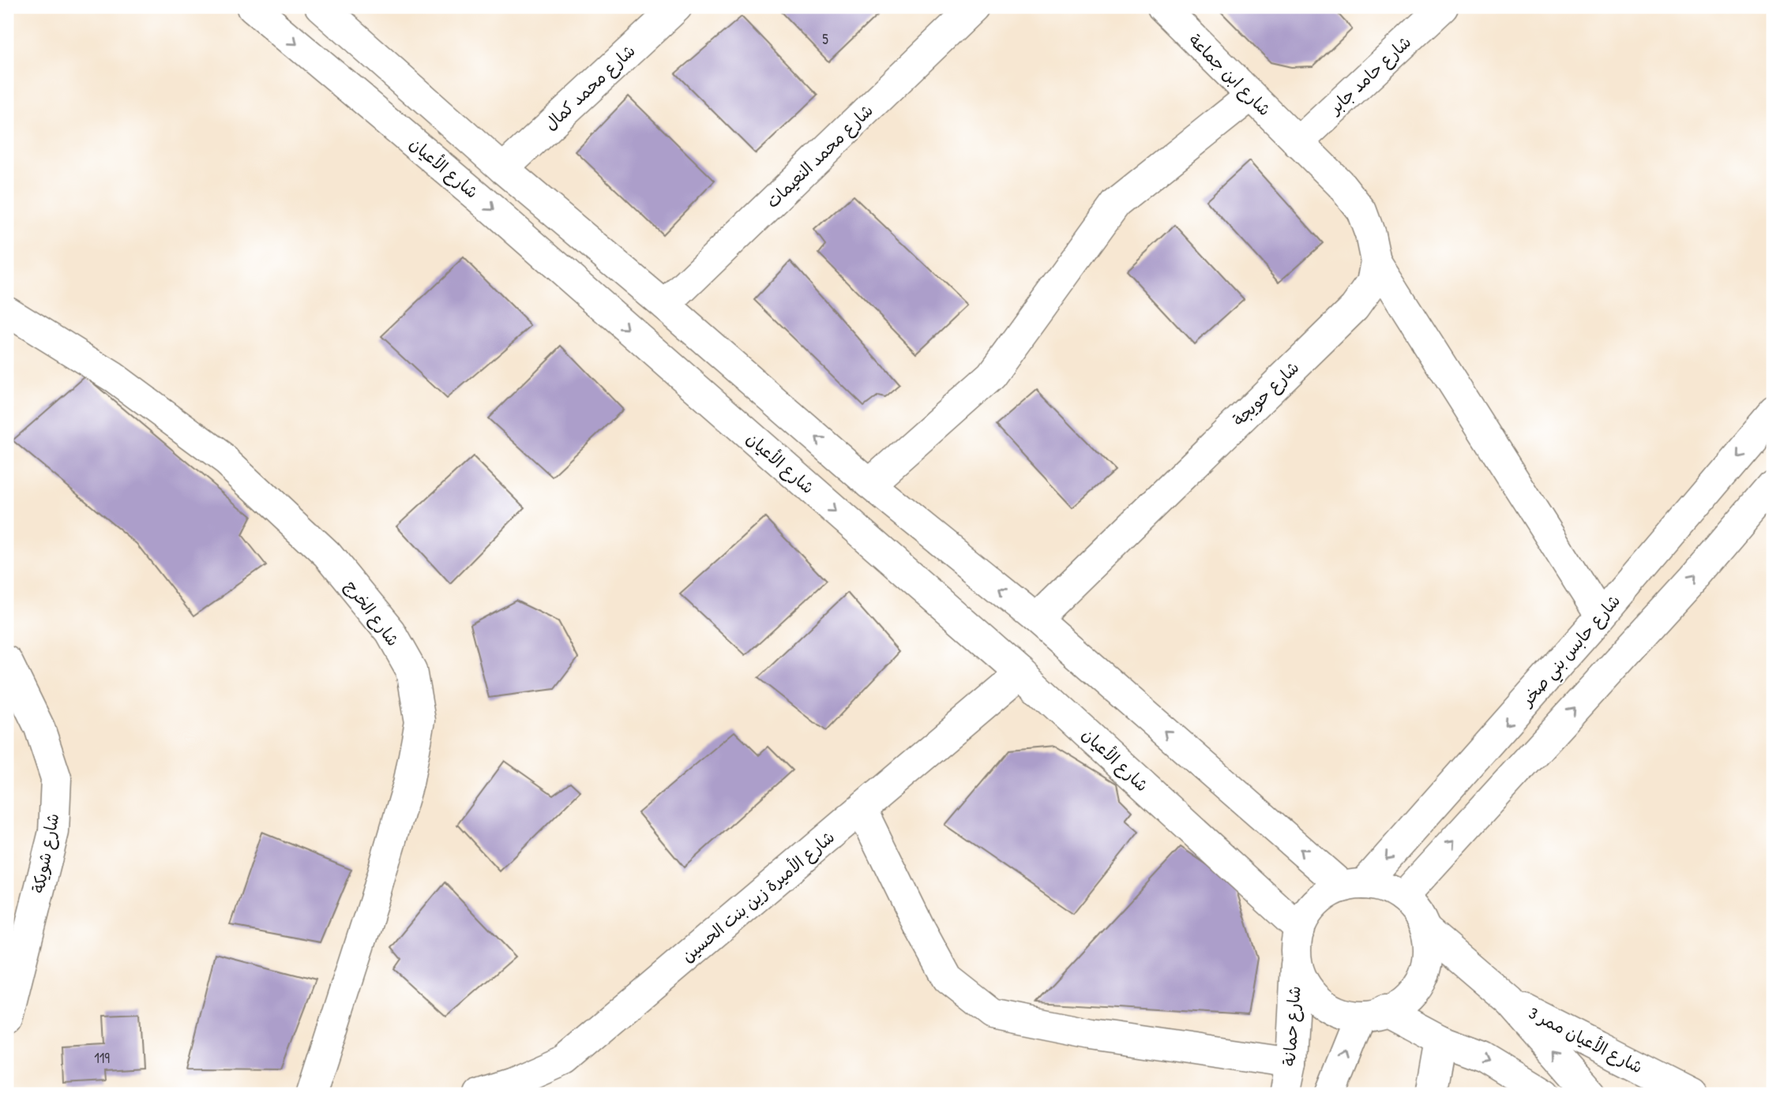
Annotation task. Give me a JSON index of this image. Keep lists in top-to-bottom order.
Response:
{
  "streets": {
    "street": [
      "شارع ابن جماعة",
      "شارع حامد جابر",
      "شارع محمد كمال",
      "شارع محمد النعيمات",
      "شارع الأعيان",
      "شارع حويجة",
      "شارع الخرج",
      "شارع حابس بني صخر",
      "شارع شويكة",
      "شارع الأميرة زين بنت الحسين",
      "شارع حمانة",
      "شارع الأعيان ممر 3"
    ]
  },
  "crossings": [
    ["شارع ابن جماعة", "شارع حامد جابر"],
    ["شارع ابن جماعة", "شارع حويجة"],
    ["شارع حامد جابر", "شارع حويجة"],
    ["شارع الأعيان", "شارع حابس بني صخر"],
    ["شارع الأعيان", "شارع الأميرة زين بنت الحسين"],
    ["شارع الأعيان", "شارع حمانة"],
    ["شارع حابس بني صخر", "شارع حمانة"]
  ],
  "house_numbers": ["5", "119"]
}
